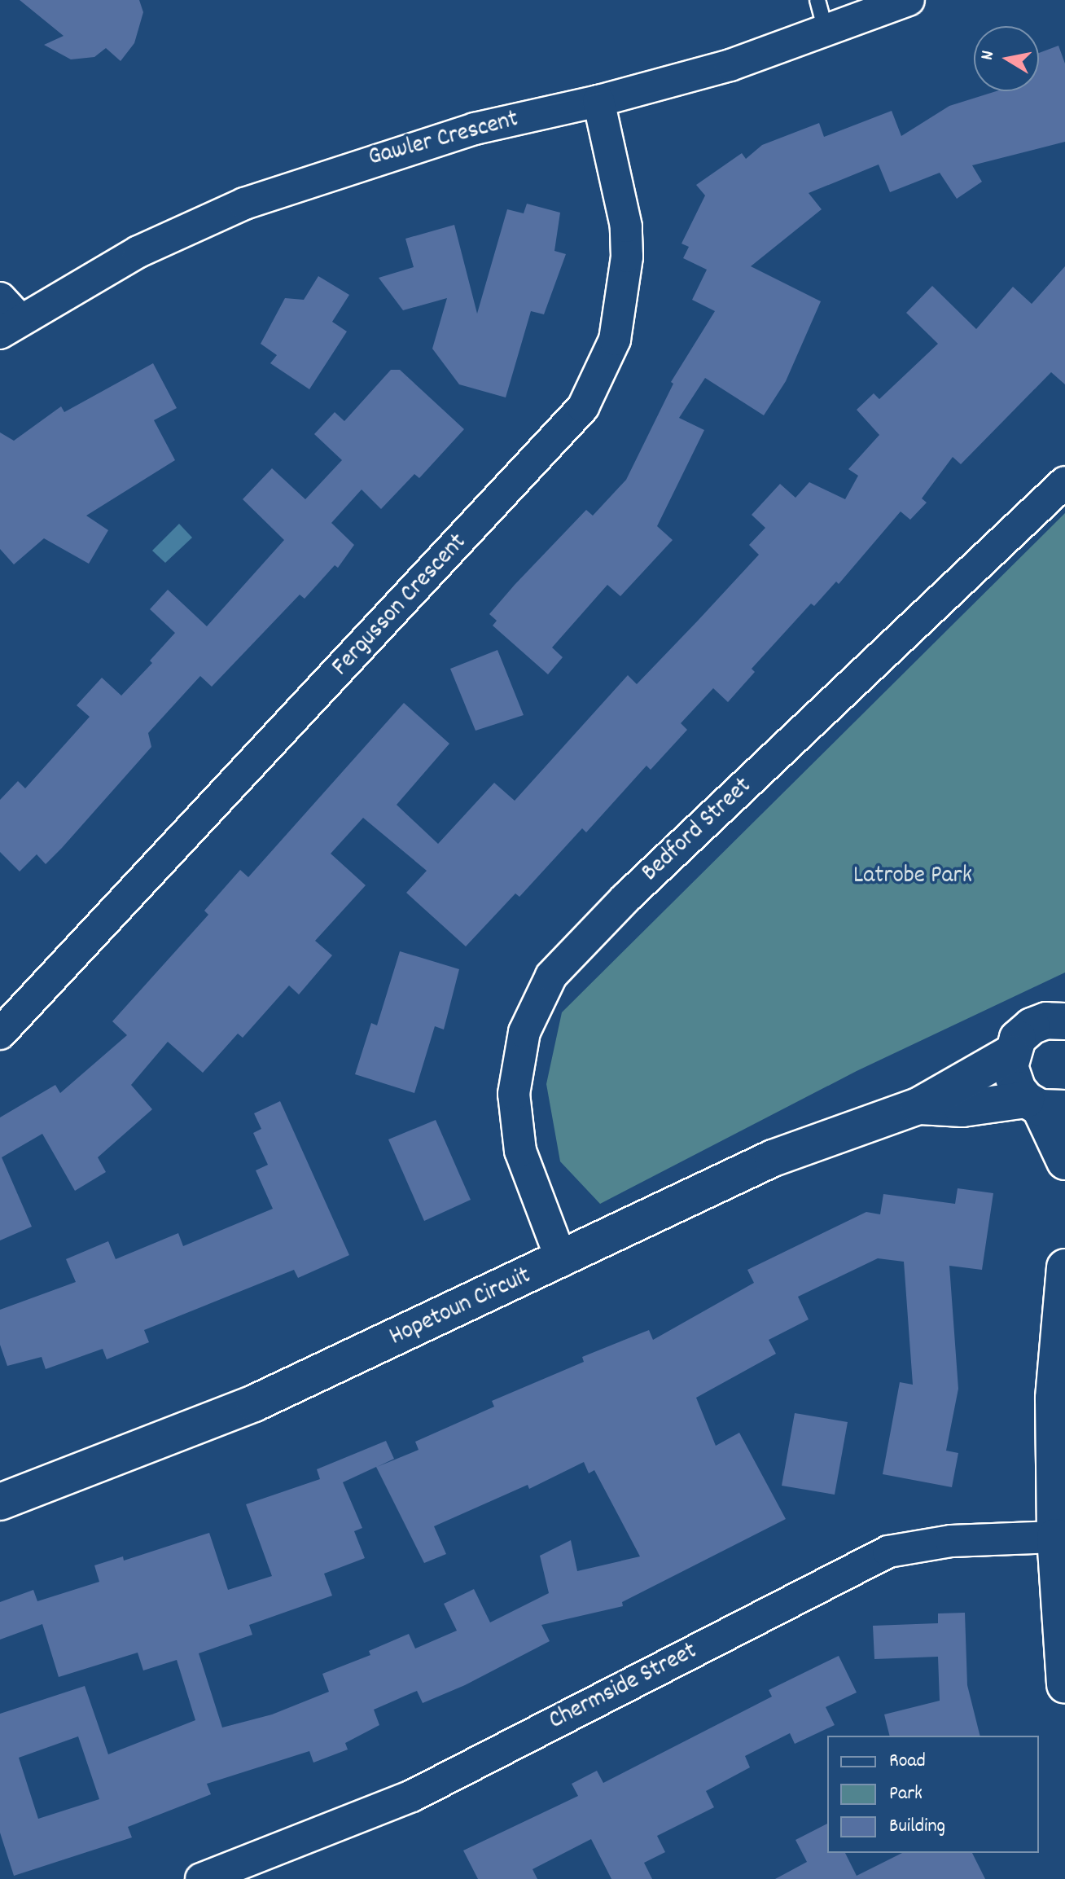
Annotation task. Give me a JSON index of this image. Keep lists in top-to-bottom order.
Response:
{
  "streets": {
    "main road": ["Hopetoun Circuit"],
    "street": [
      "Gawler Crescent",
      "Fergusson Crescent",
      "Bedford Street",
      "Chermside Street"
    ]
  },
  "crossings": [
    ["Gawler Crescent", "Fergusson Crescent"],
    ["Bedford Street", "Hopetoun Circuit"]
  ],
  "parks": ["Latrobe Park"],
  "legend": ["Road", "Park", "Building"],
  "north": "left"
}
